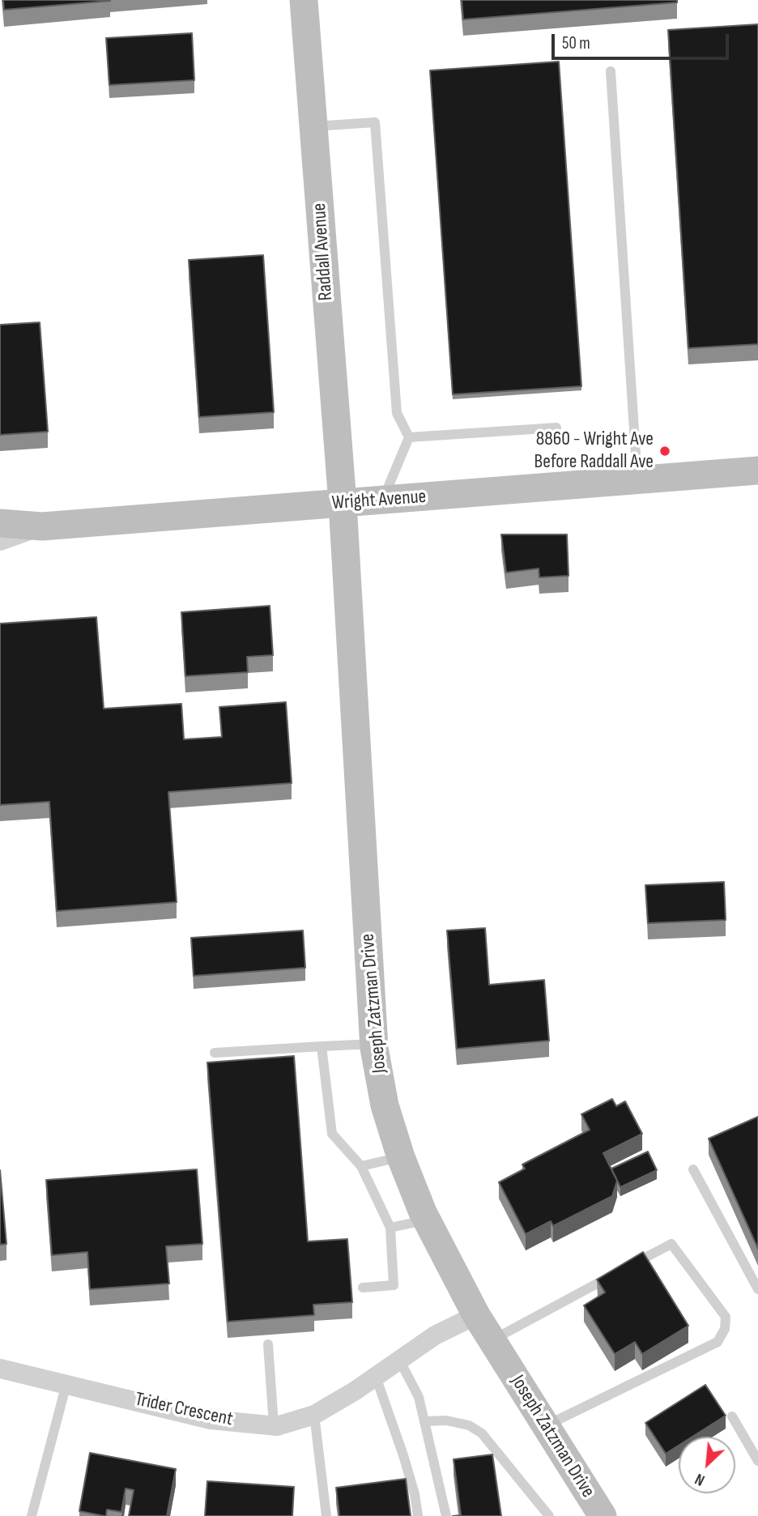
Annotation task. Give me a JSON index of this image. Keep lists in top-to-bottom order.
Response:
{
  "streets": {
    "street": [
      "Raddall Avenue",
      "Wright Avenue",
      "Joseph Zatzman Drive",
      "Trider Crescent"
    ]
  },
  "crossings": [
    ["Raddall Avenue", "Wright Avenue"],
    ["Raddall Avenue", "Joseph Zatzman Drive"],
    ["Wright Avenue", "Joseph Zatzman Drive"],
    ["Joseph Zatzman Drive", "Trider Crescent"]
  ],
  "places": ["8860 - Wright Ave Before Raddall Ave"],
  "scale_bar": "50 m",
  "north": "bottom left"
}
